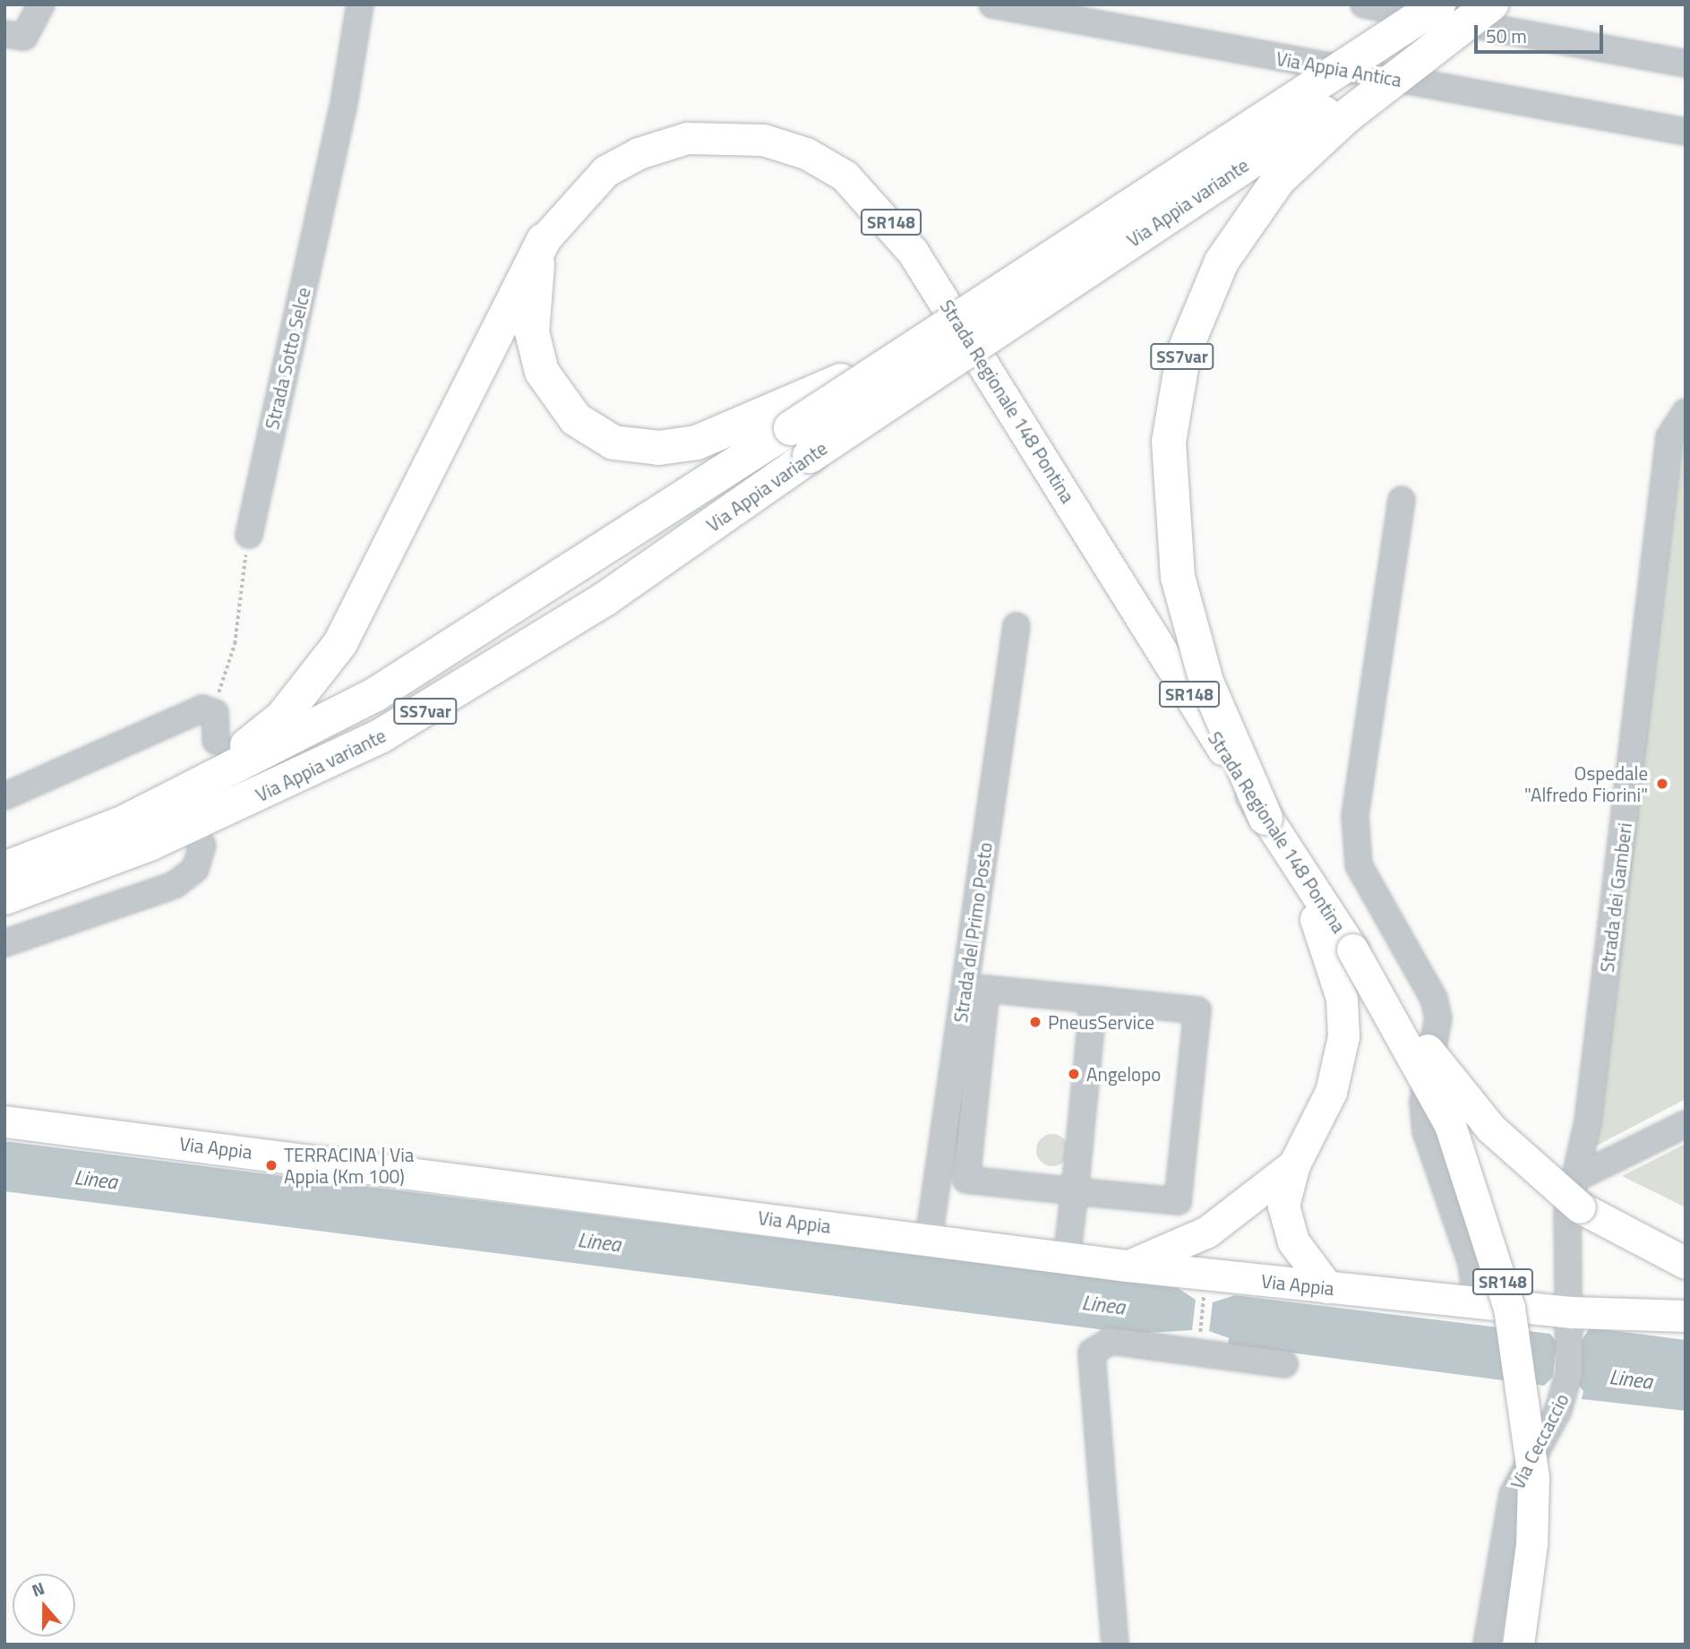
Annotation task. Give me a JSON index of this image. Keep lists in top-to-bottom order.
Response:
{
  "streets": {
    "highway": ["Via Appia variante", "SS7var"],
    "main road": ["SR148", "Strada Regionale 148 Pontina", "Via Appia"],
    "street": [
      "Via Appia Antica",
      "Strada Sotto Selce",
      "Strada dei Gamberi",
      "Strada del Primo Posto",
      "Via Ceccaccio"
    ]
  },
  "crossings": [
    ["Via Appia variante", "SS7var"],
    ["SR148", "SS7var"],
    ["SR148", "Strada Regionale 148 Pontina"],
    ["SR148", "Strada dei Gamberi"],
    ["SR148", "Via Appia"],
    ["SS7var", "Strada Regionale 148 Pontina"],
    ["Strada dei Gamberi", "Via Appia"],
    ["Strada dei Gamberi", "Via Ceccaccio"],
    ["Strada del Primo Posto", "Via Appia"],
    ["Via Appia", "Via Ceccaccio"]
  ],
  "water": ["Linea"],
  "places": [
    "Ospedale \"Alfredo Fiorini\"",
    "PneusService",
    "Angelopo",
    "TERRACINA | Via Appia (Km 100)"
  ],
  "scale_bar": "50 m",
  "north": "top"
}
